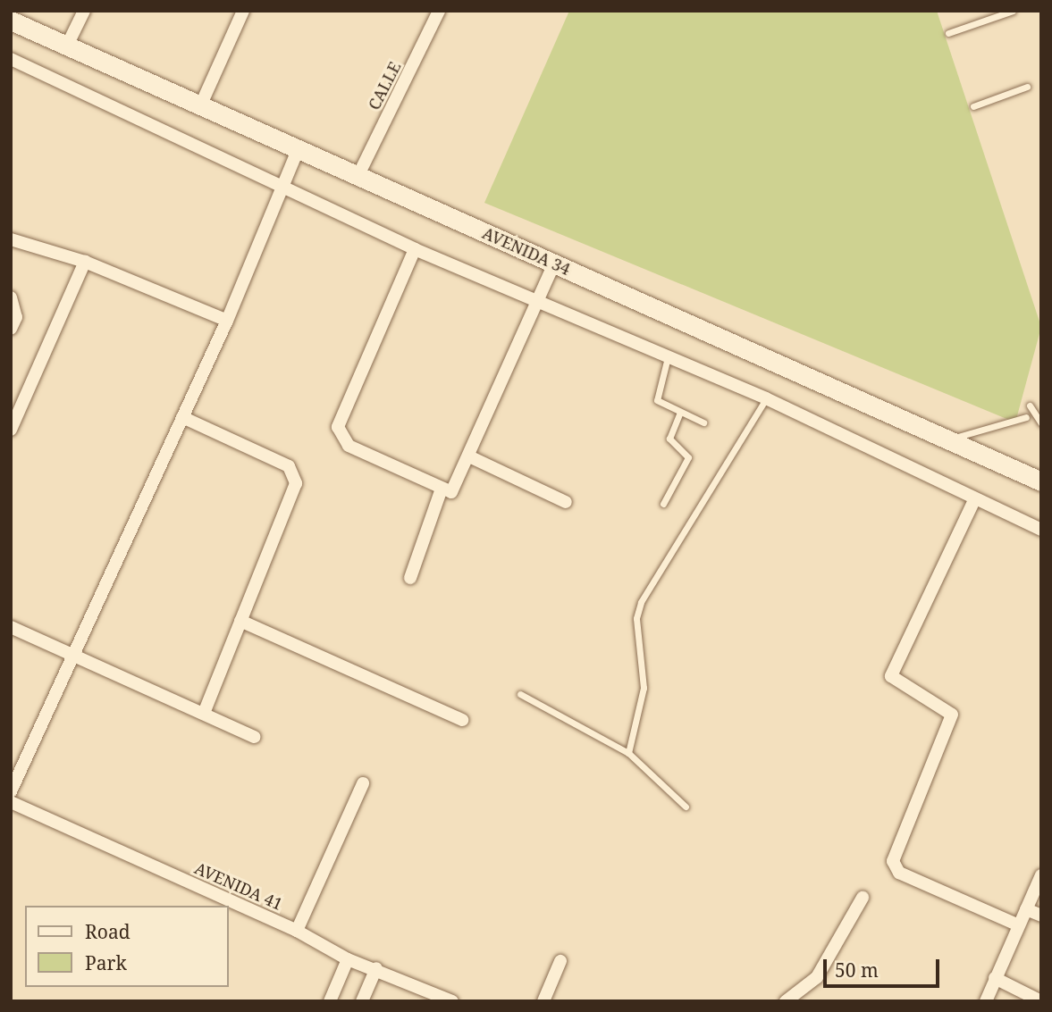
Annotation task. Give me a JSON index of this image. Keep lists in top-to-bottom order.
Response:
{
  "streets": {
    "street": ["CALLE", "AVENIDA 34", "AVENIDA 41"]
  },
  "crossings": [
    ["CALLE", "AVENIDA 34"]
  ],
  "legend": ["Road", "Park"],
  "scale_bar": "50 m"
}
